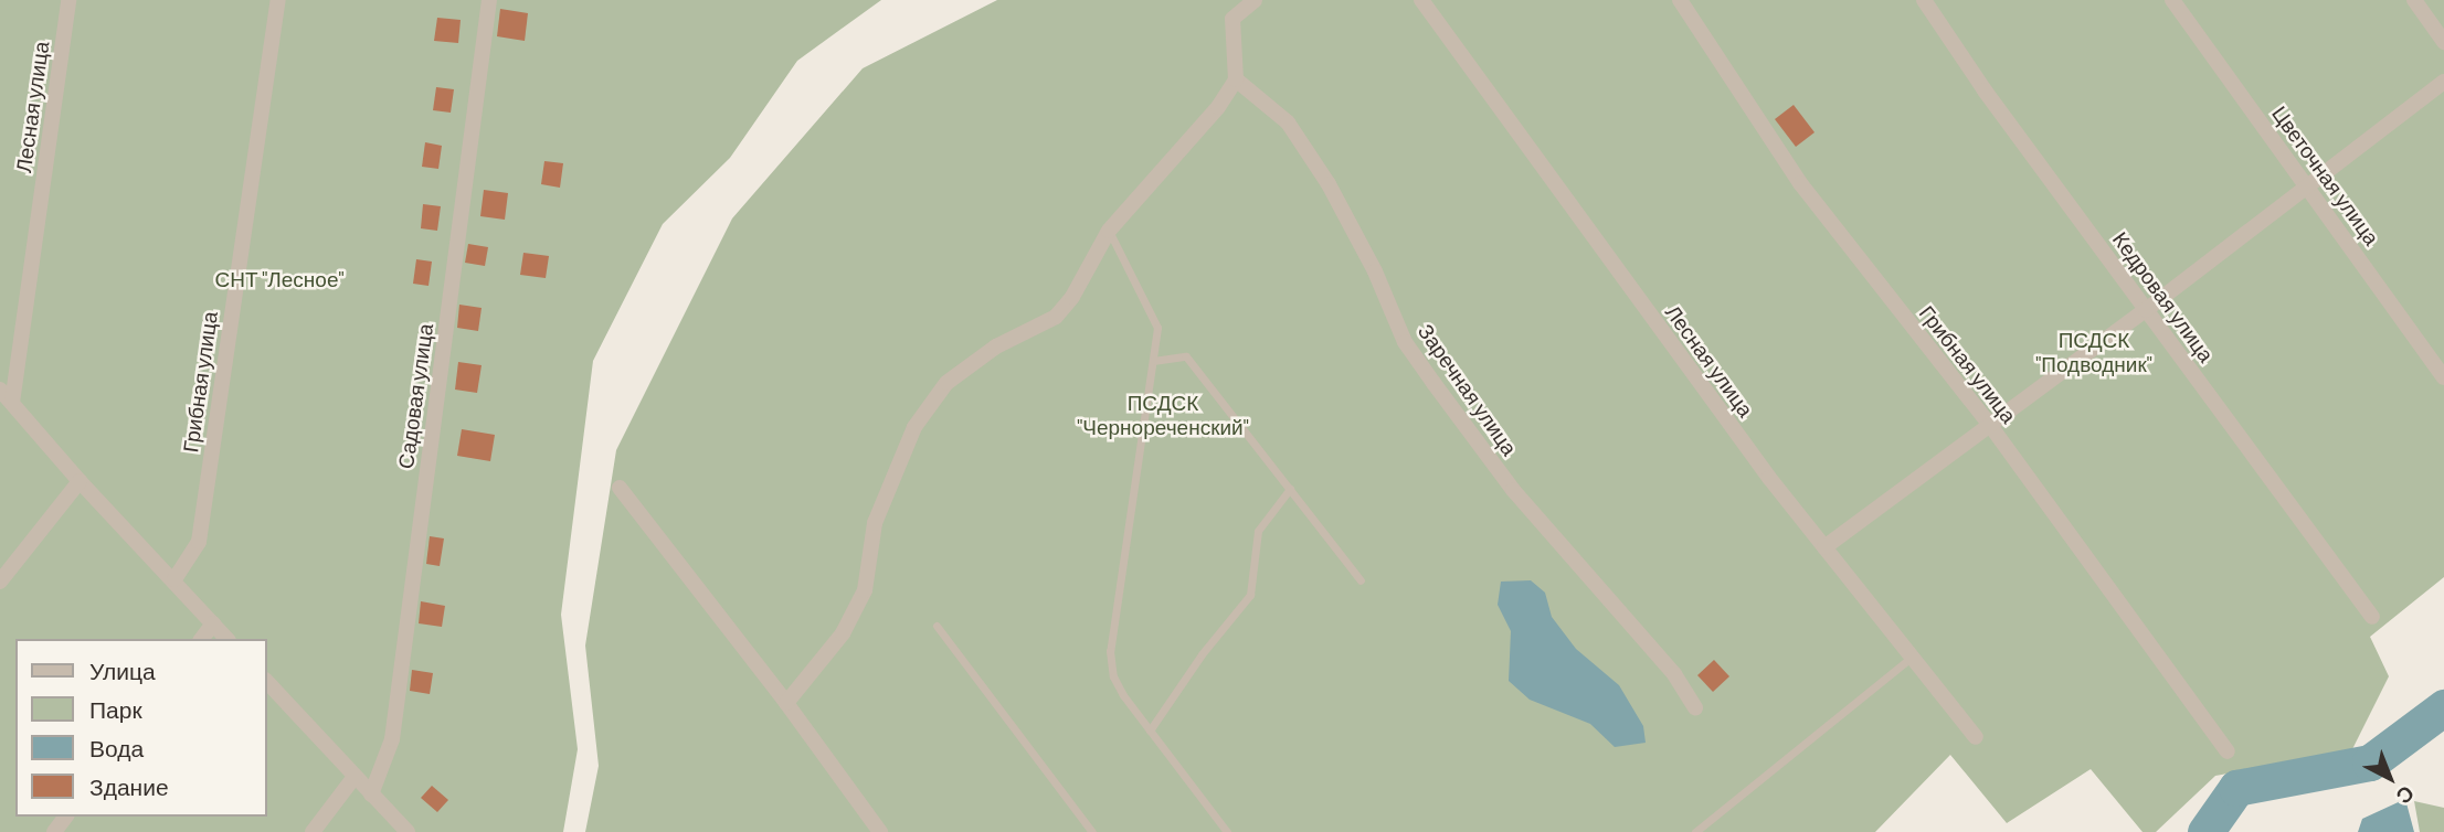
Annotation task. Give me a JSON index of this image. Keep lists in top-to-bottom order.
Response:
{
  "streets": {
    "street": [
      "Лесная улица",
      "Цветочная улица",
      "Кедровая улица",
      "Грибная улица",
      "Заречная улица",
      "Садовая улица"
    ]
  },
  "parks": ["СНТ \"Лесное\"", "ПСДСК \"Подводник\"", "ПСДСК \"Чернореченский\""],
  "legend": [
    "Улица",
    "Парк",
    "Вода",
    "Здание"
  ],
  "north": "bottom right"
}
